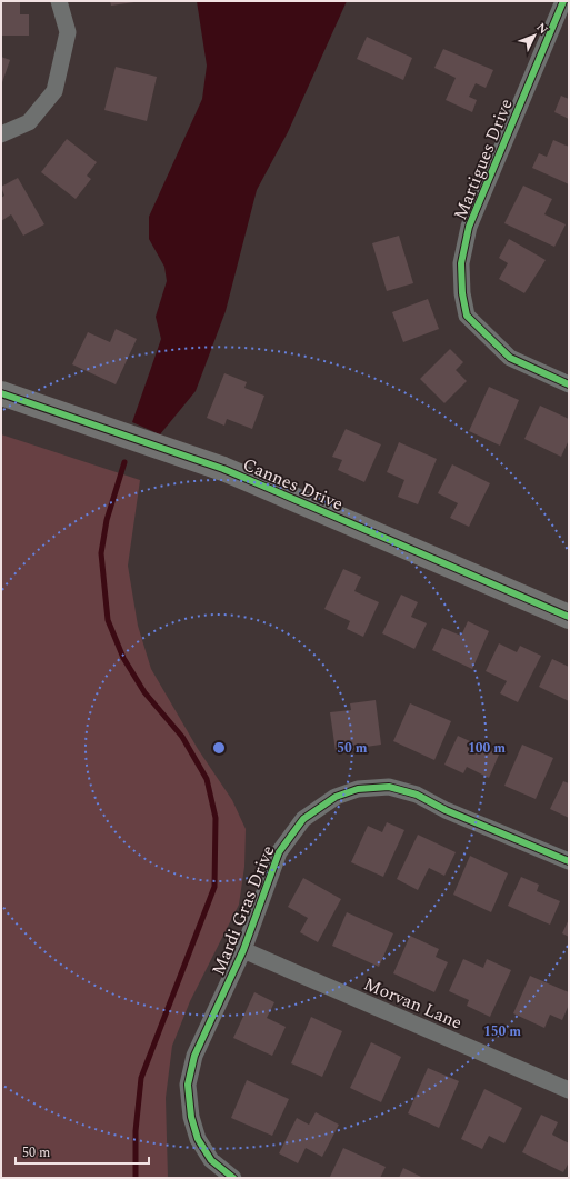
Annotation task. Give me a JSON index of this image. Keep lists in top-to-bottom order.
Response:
{
  "streets": {
    "street": [
      "Martigues Drive",
      "Cannes Drive",
      "Mardi Gras Drive",
      "Morvan Lane"
    ]
  },
  "crossings": [
    ["Mardi Gras Drive", "Morvan Lane"]
  ],
  "scale_bar": "50 m",
  "north": "top right",
  "rings": ["50 m", "100 m", "150 m"]
}
